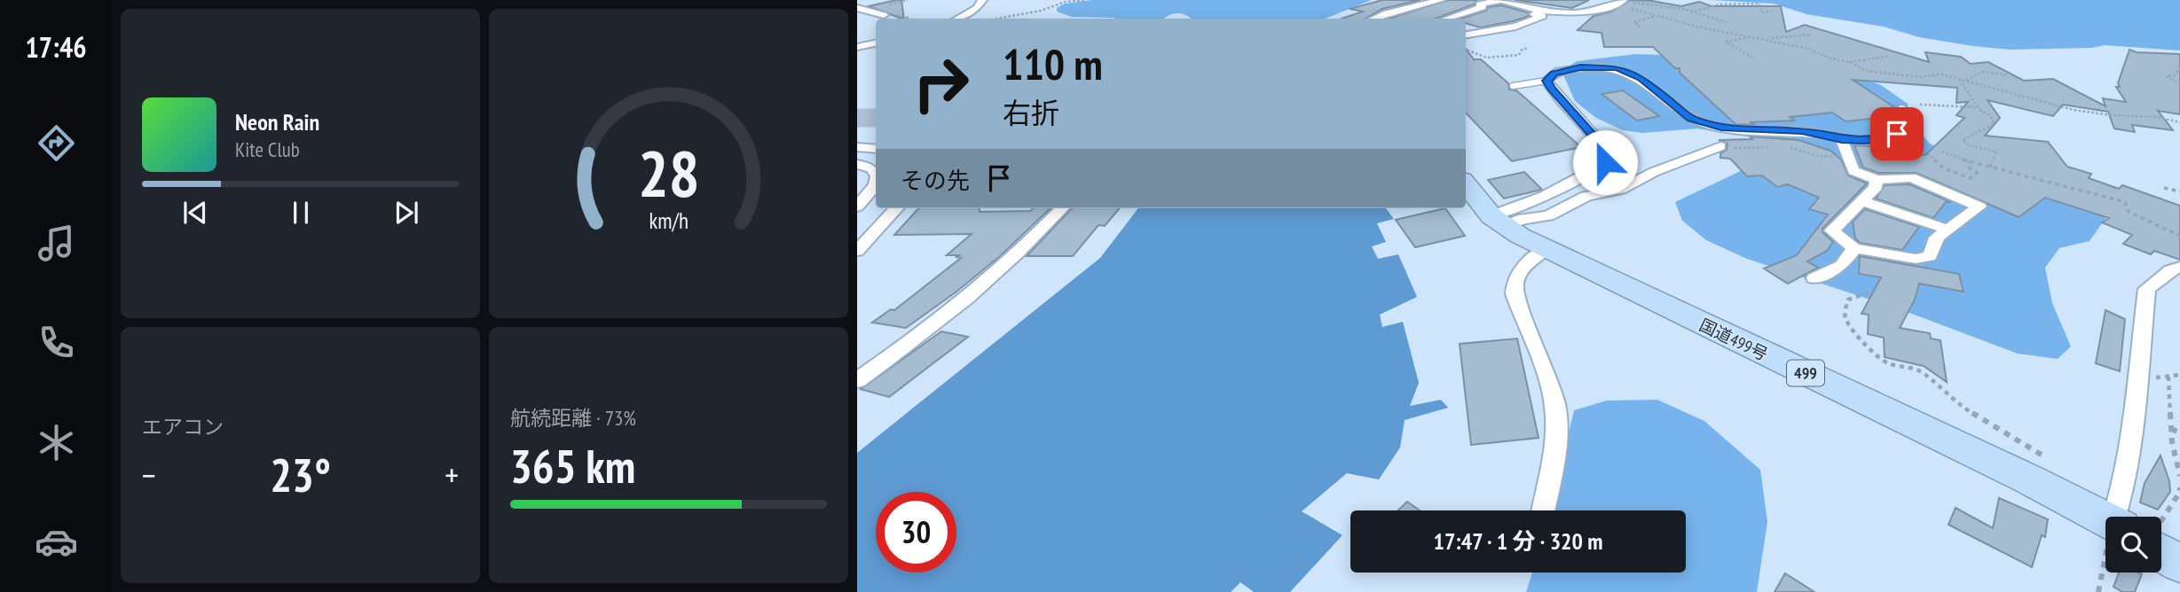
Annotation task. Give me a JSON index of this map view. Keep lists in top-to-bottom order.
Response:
{
  "streets": {
    "highway": ["国道499号", "499"]
  },
  "page": {
    "tabs": "17:46",
    "turn": ["110 m", "右折"],
    "song": ["Neon Rain", "Kite Club"],
    "then": "その先",
    "tile": [
      "エアコン",
      ["航続距離 · 73%", "365 km"]
    ],
    "heat": ["−", "23°", "+"],
    "limit": "30",
    "trip": "17:47 · 1 分 · 320 m",
    "gauge": ["28", "km/h"]
  }
}
